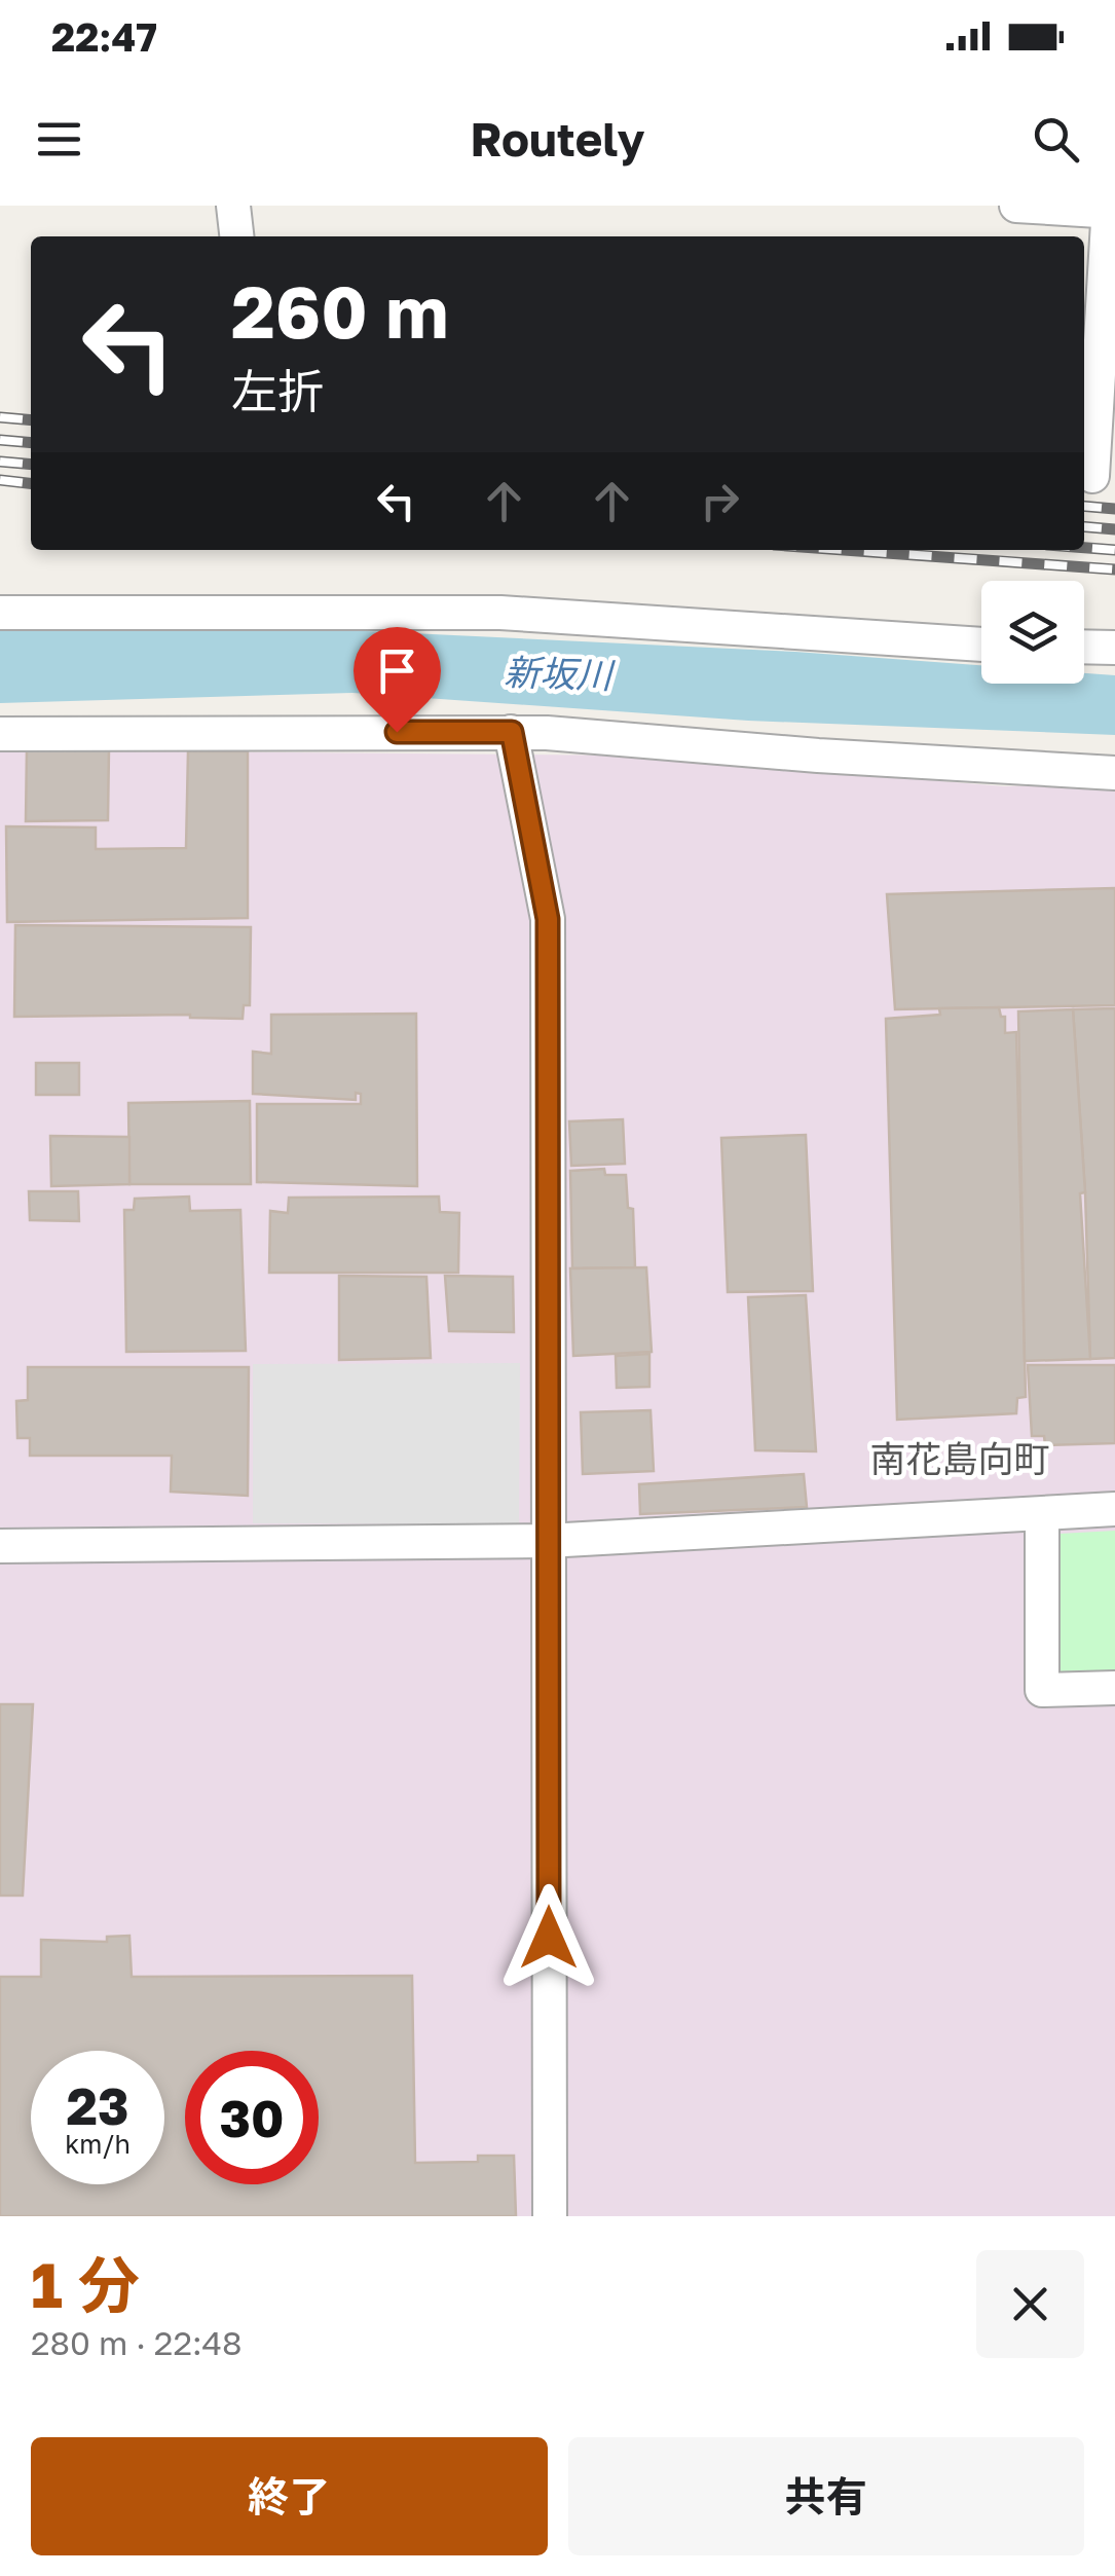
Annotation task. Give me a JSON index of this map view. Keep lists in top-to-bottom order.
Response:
{
  "districts": ["南花島向町"],
  "water": ["新坂川"],
  "page": {
    "status": "22:47",
    "header": "Routely",
    "turn": ["260 m", "左折"],
    "speed": "23 km/h",
    "limit": "30",
    "heading": ["1 分", "280 m · 22:48"],
    "buttons": ["終了", "共有"]
  }
}
